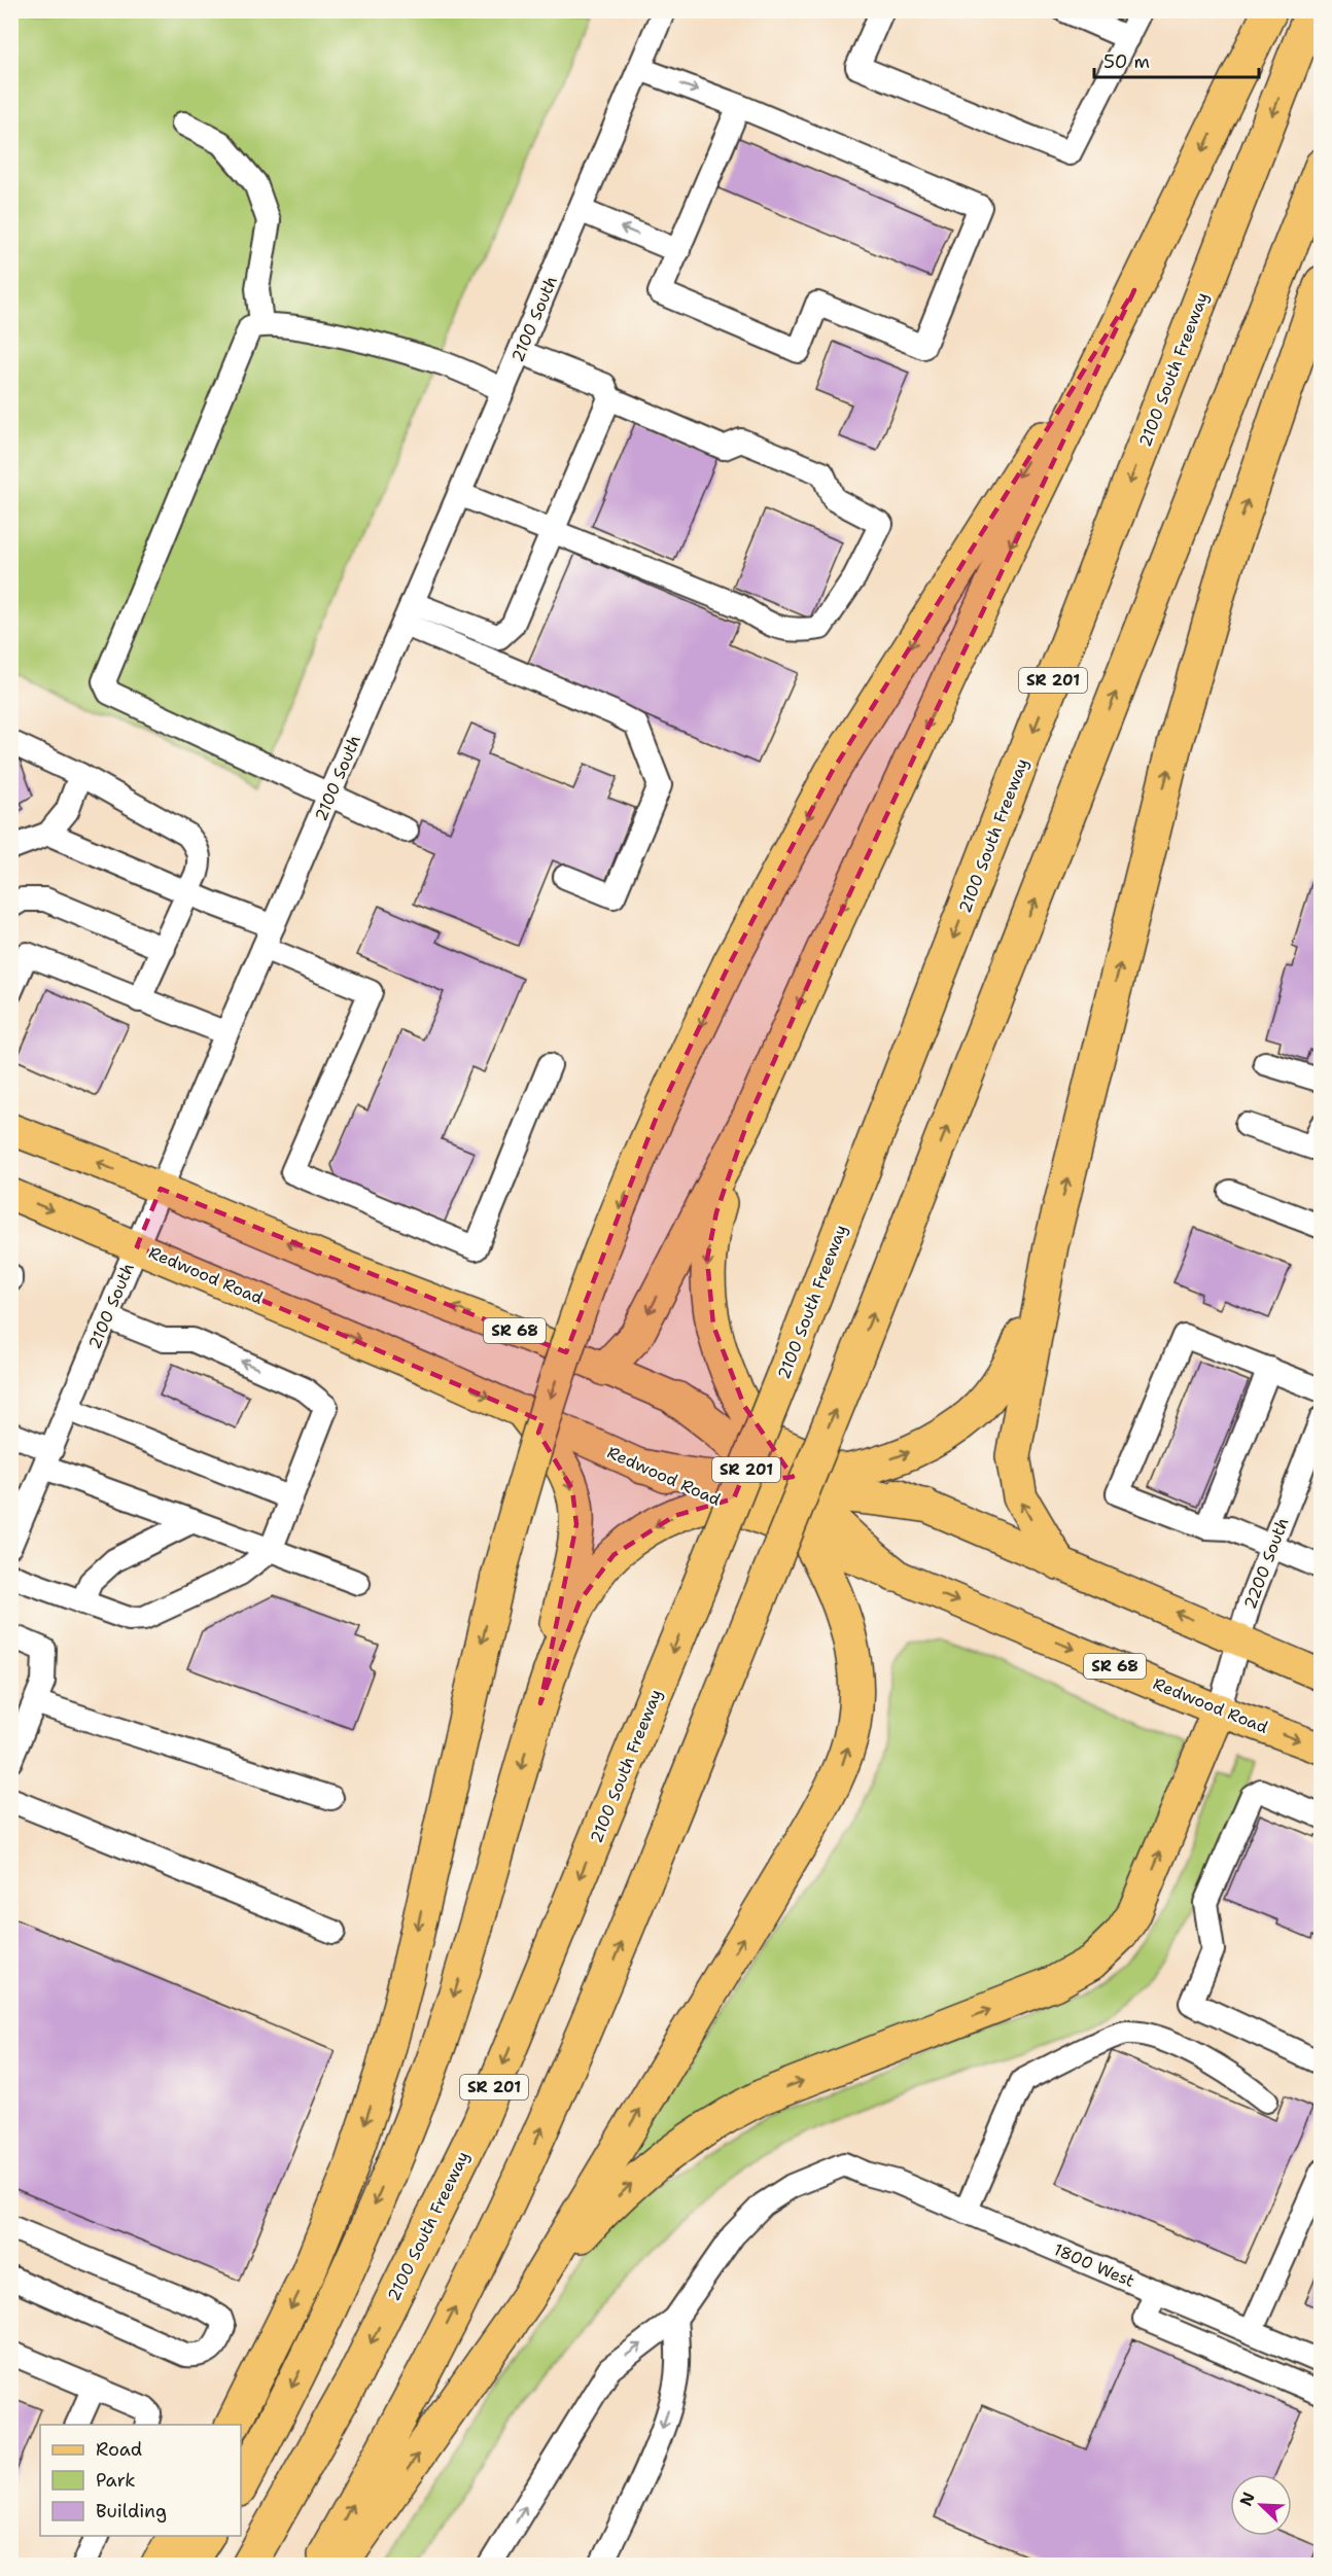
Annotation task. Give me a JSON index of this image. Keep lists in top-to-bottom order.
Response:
{
  "streets": {
    "highway": ["2100 South Freeway", "SR 201"],
    "main road": ["Redwood Road", "SR 68"],
    "street": ["2100 South", "2200 South", "1800 West"]
  },
  "crossings": [
    ["2100 South", "Redwood Road"],
    ["2100 South", "SR 68"],
    ["Redwood Road", "2200 South"],
    ["SR 68", "2200 South"]
  ],
  "legend": ["Road", "Park", "Building"],
  "scale_bar": "50 m",
  "north": "top left"
}
